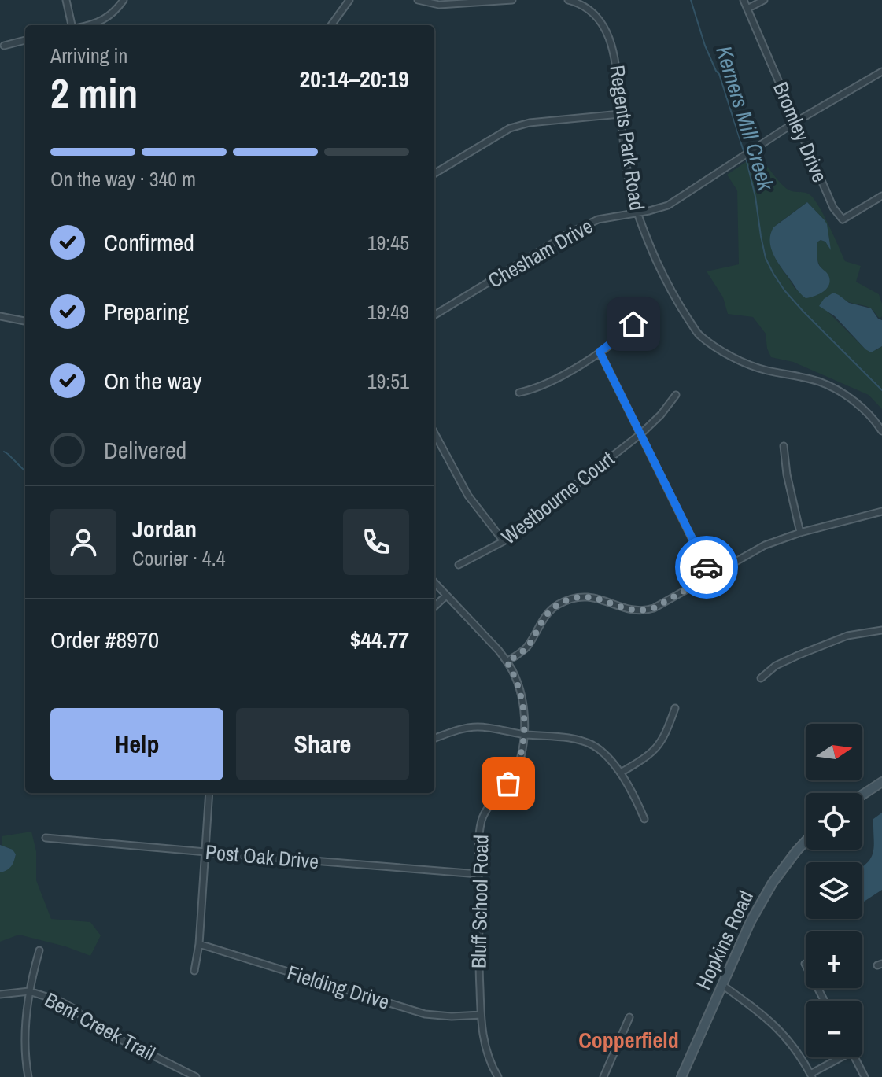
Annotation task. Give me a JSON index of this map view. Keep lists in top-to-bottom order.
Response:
{
  "streets": {
    "main road": ["Hopkins Road"],
    "street": [
      "Bromley Drive",
      "Regents Park Road",
      "Chesham Drive",
      "Westbourne Court",
      "Post Oak Drive",
      "Bluff School Road",
      "Fielding Drive",
      "Bent Creek Trail"
    ]
  },
  "crossings": [
    ["Bromley Drive", "Chesham Drive"],
    ["Regents Park Road", "Chesham Drive"],
    ["Post Oak Drive", "Bluff School Road"],
    ["Bluff School Road", "Fielding Drive"]
  ],
  "districts": ["Copperfield"],
  "water": ["Kerners Mill Creek"],
  "north": "right",
  "page": {
    "heading": ["2 min", "Arriving in", "20:14–20:19"],
    "panel": [
      "Jordan",
      "Courier · 4.4",
      "Order #8970",
      "$44.77"
    ],
    "bar": "On the way · 340 m",
    "list": [
      ["Confirmed", "19:45"],
      ["Preparing", "19:49"],
      ["On the way", "19:51"],
      "Delivered"
    ],
    "buttons": ["Help", "Share"],
    "map_buttons": ["+", "−"]
  }
}
